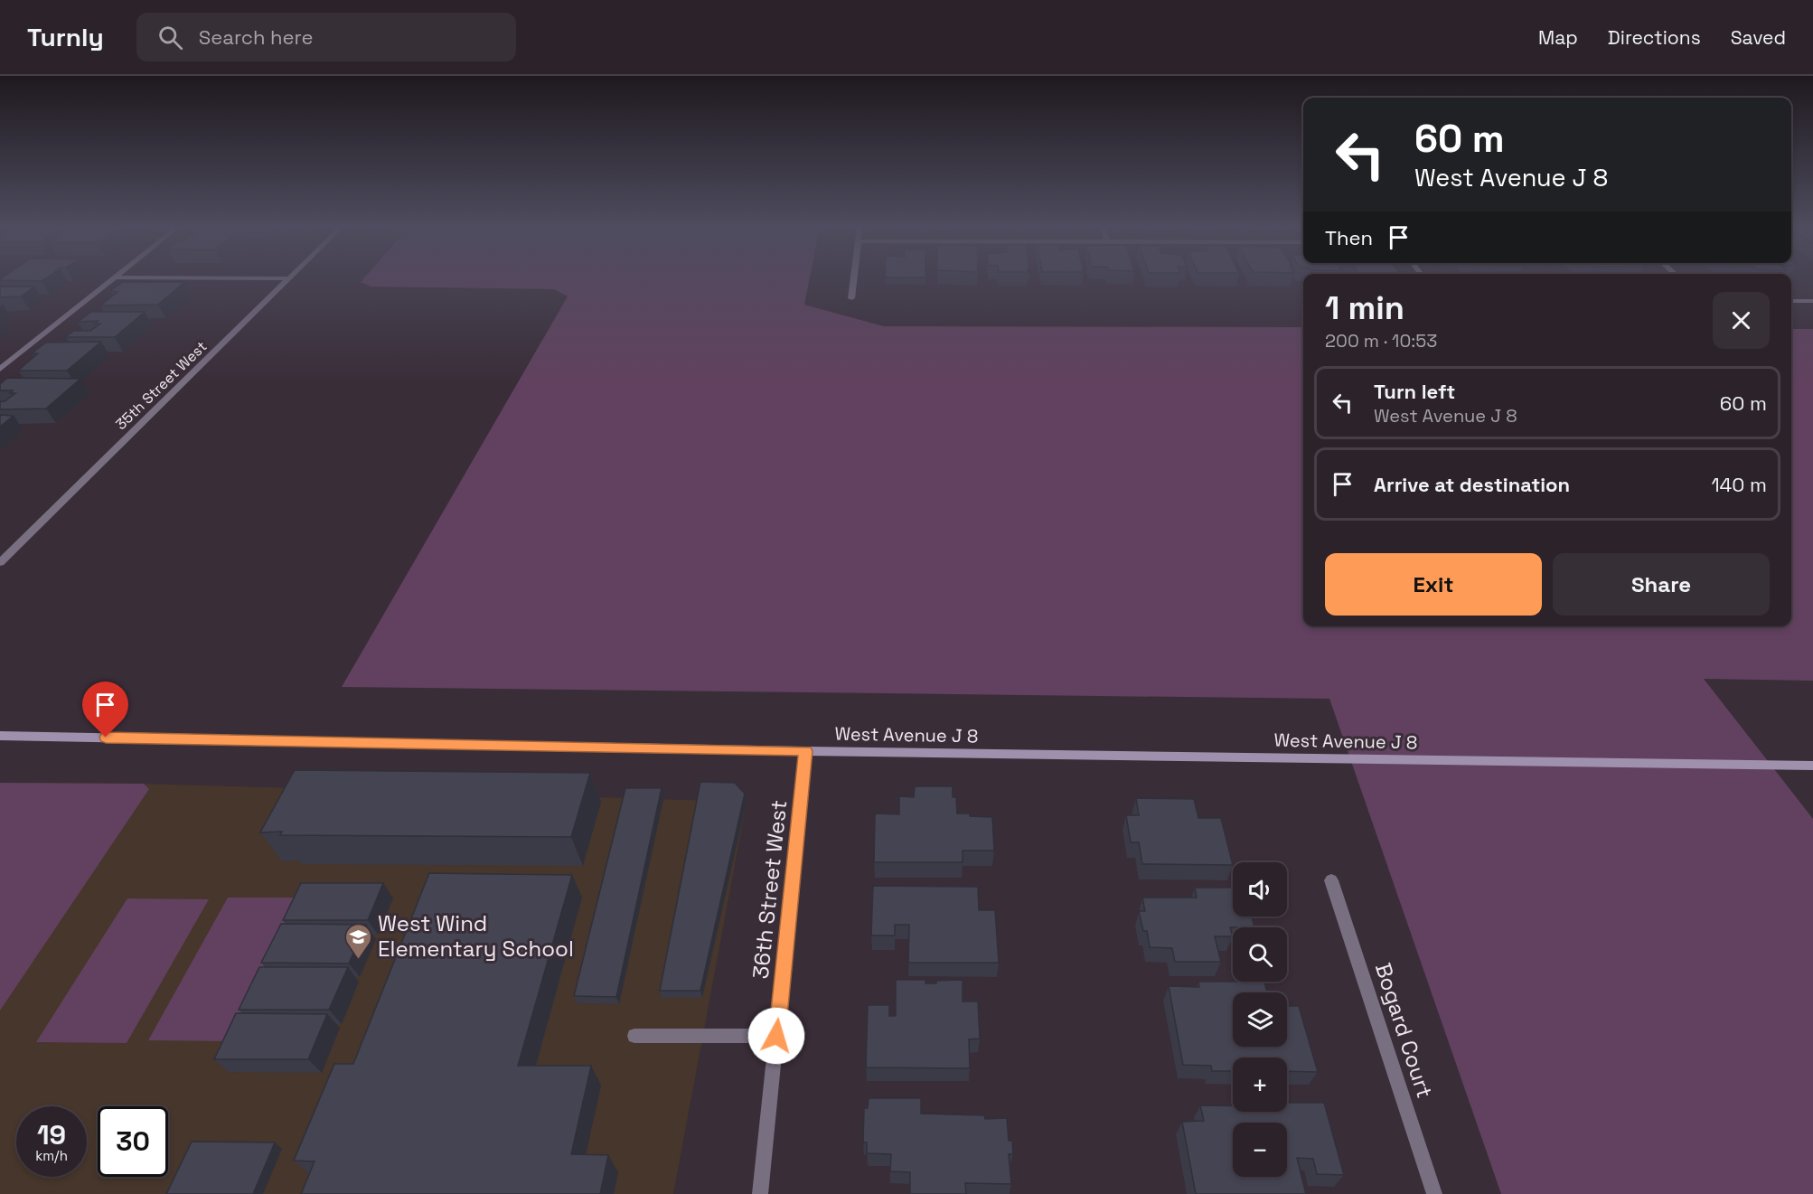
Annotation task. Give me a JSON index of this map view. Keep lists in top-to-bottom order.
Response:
{
  "streets": {
    "street": [
      "35th Street West",
      "West Avenue J 8",
      "36th Street West",
      "Bogard Court"
    ]
  },
  "crossings": [
    ["West Avenue J 8", "36th Street West"]
  ],
  "places": {
    "school or university": ["West Wind Elementary School"]
  },
  "page": {
    "header": "Turnly",
    "search": "Search here",
    "nav": ["Map", "Directions", "Saved"],
    "turn": ["60 m", "West Avenue J 8"],
    "then": "Then",
    "heading": ["1 min", "200 m · 10:53"],
    "list": [
      {
        "name": "Turn left",
        "note": "West Avenue J 8",
        "value": "60 m"
      },
      {
        "name": "Arrive at destination",
        "value": "140 m"
      }
    ],
    "buttons": ["Exit", "Share"],
    "map_buttons": ["+", "−"],
    "speed": "19 km/h",
    "limit": "30"
  }
}
